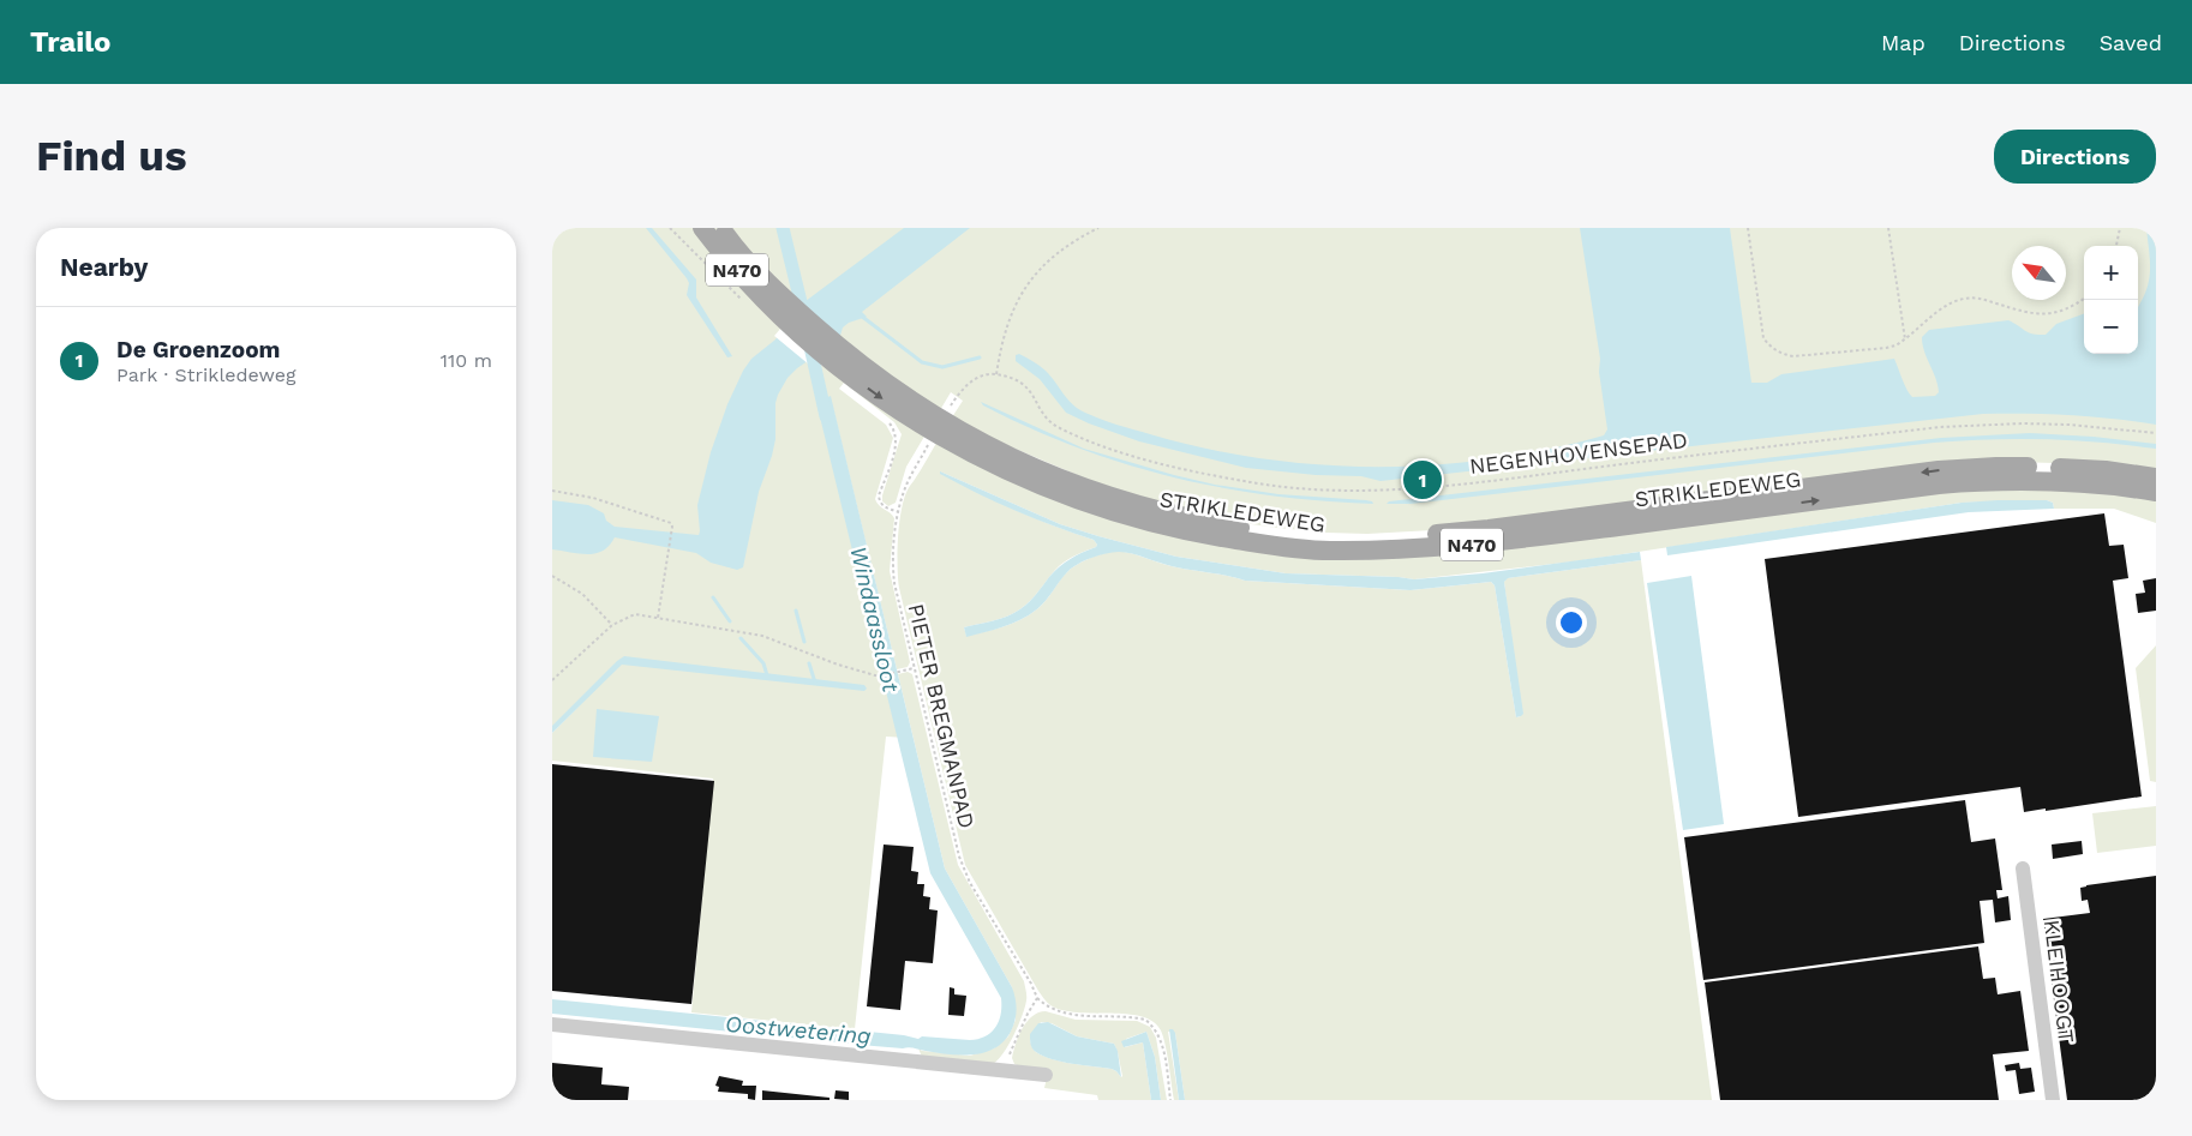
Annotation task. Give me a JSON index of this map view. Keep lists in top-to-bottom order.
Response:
{
  "streets": {
    "main road": ["N470", "STRIKLEDEWEG"],
    "street": ["KLEIHOOGT"],
    "path": ["NEGENHOVENSEPAD", "PIETER BREGMANPAD"]
  },
  "water": ["Windaassloot", "Oostwetering"],
  "north": "top left",
  "page": {
    "header": "Trailo",
    "nav": ["Map", "Directions", "Saved"],
    "buttons": "Directions",
    "title": "Find us",
    "heading": "Nearby",
    "map_buttons": ["+", "−"],
    "list": [
      {
        "mark": "1",
        "name": "De Groenzoom",
        "note": "Park · Strikledeweg",
        "value": "110 m"
      }
    ],
    "pins": "1"
  }
}
